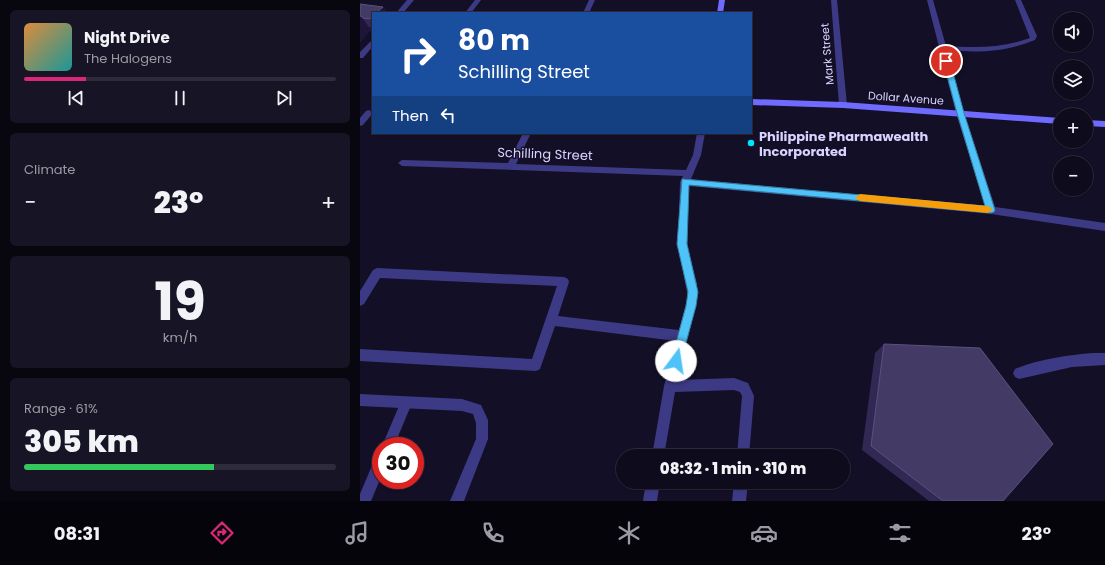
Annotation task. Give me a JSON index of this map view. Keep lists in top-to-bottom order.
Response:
{
  "streets": {
    "street": ["Mark Street", "Dollar Avenue", "Schilling Street"]
  },
  "crossings": [
    ["Mark Street", "Dollar Avenue"]
  ],
  "places": ["Philippine Pharmawealth Incorporated"],
  "page": {
    "map_buttons": ["+", "−"],
    "turn": ["80 m", "Schilling Street"],
    "song": ["Night Drive", "The Halogens"],
    "then": "Then",
    "tile": [
      "Climate",
      ["19", "km/h"],
      ["Range · 61%", "305 km"]
    ],
    "heat": ["−", "23°", "+"],
    "limit": "30",
    "trip": "08:32 · 1 min · 310 m",
    "tabs": ["08:31", "23°"]
  }
}
